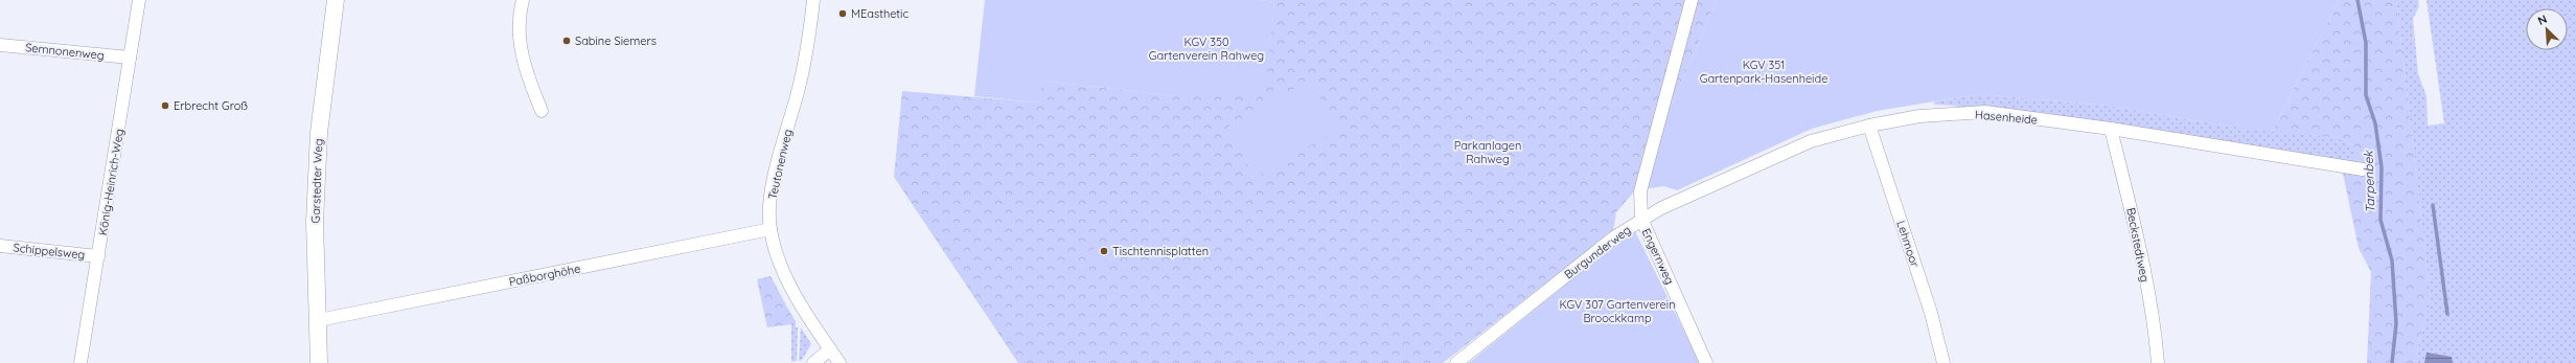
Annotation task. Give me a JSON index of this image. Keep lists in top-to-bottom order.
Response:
{
  "streets": {
    "main road": ["Garstedter Weg"],
    "street": [
      "Semnonenweg",
      "Hasenheide",
      "Teutonenweg",
      "König-Heinrich-Weg",
      "Lehmoor",
      "Beckstedtweg",
      "Schippelsweg",
      "Burgunderweg",
      "Engernweg",
      "Paßborghöhe"
    ]
  },
  "crossings": [
    ["Semnonenweg", "König-Heinrich-Weg"],
    ["Hasenheide", "Lehmoor"],
    ["Hasenheide", "Beckstedtweg"],
    ["Hasenheide", "Burgunderweg"],
    ["Hasenheide", "Engernweg"],
    ["Teutonenweg", "Paßborghöhe"],
    ["Garstedter Weg", "Paßborghöhe"],
    ["König-Heinrich-Weg", "Schippelsweg"],
    ["Burgunderweg", "Engernweg"]
  ],
  "water": ["Tarpenbek"],
  "parks": [
    "KGV 350 Gartenverein Rahweg",
    "KGV 351 Gartenpark-Hasenheide",
    "Parkanlagen Rahweg",
    "KGV 307 Gartenverein Broockkamp"
  ],
  "places": [
    "MEasthetic",
    "Sabine Siemers",
    "Erbrecht Groß",
    "Tischtennisplatten"
  ],
  "north": "top left"
}
